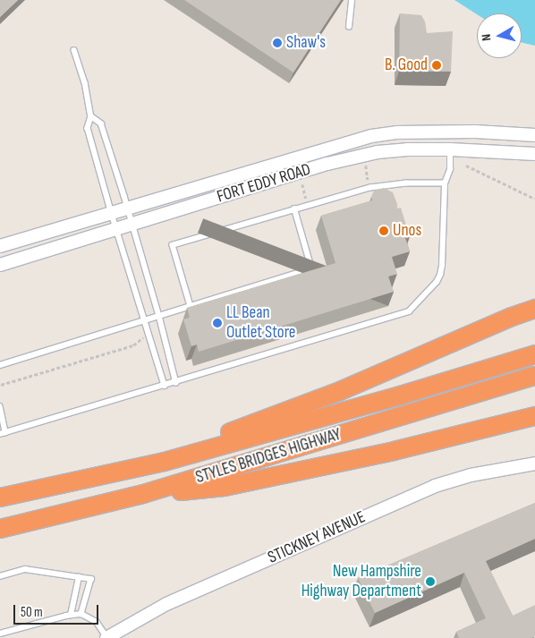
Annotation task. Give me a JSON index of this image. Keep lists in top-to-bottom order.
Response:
{
  "streets": {
    "highway": ["STYLES BRIDGES HIGHWAY"],
    "street": ["FORT EDDY ROAD", "STICKNEY AVENUE"]
  },
  "places": [
    "Shaw's",
    "B. Good",
    "Unos",
    "LL Bean Outlet Store",
    "New Hampshire Highway Department"
  ],
  "scale_bar": "50 m",
  "north": "left"
}
